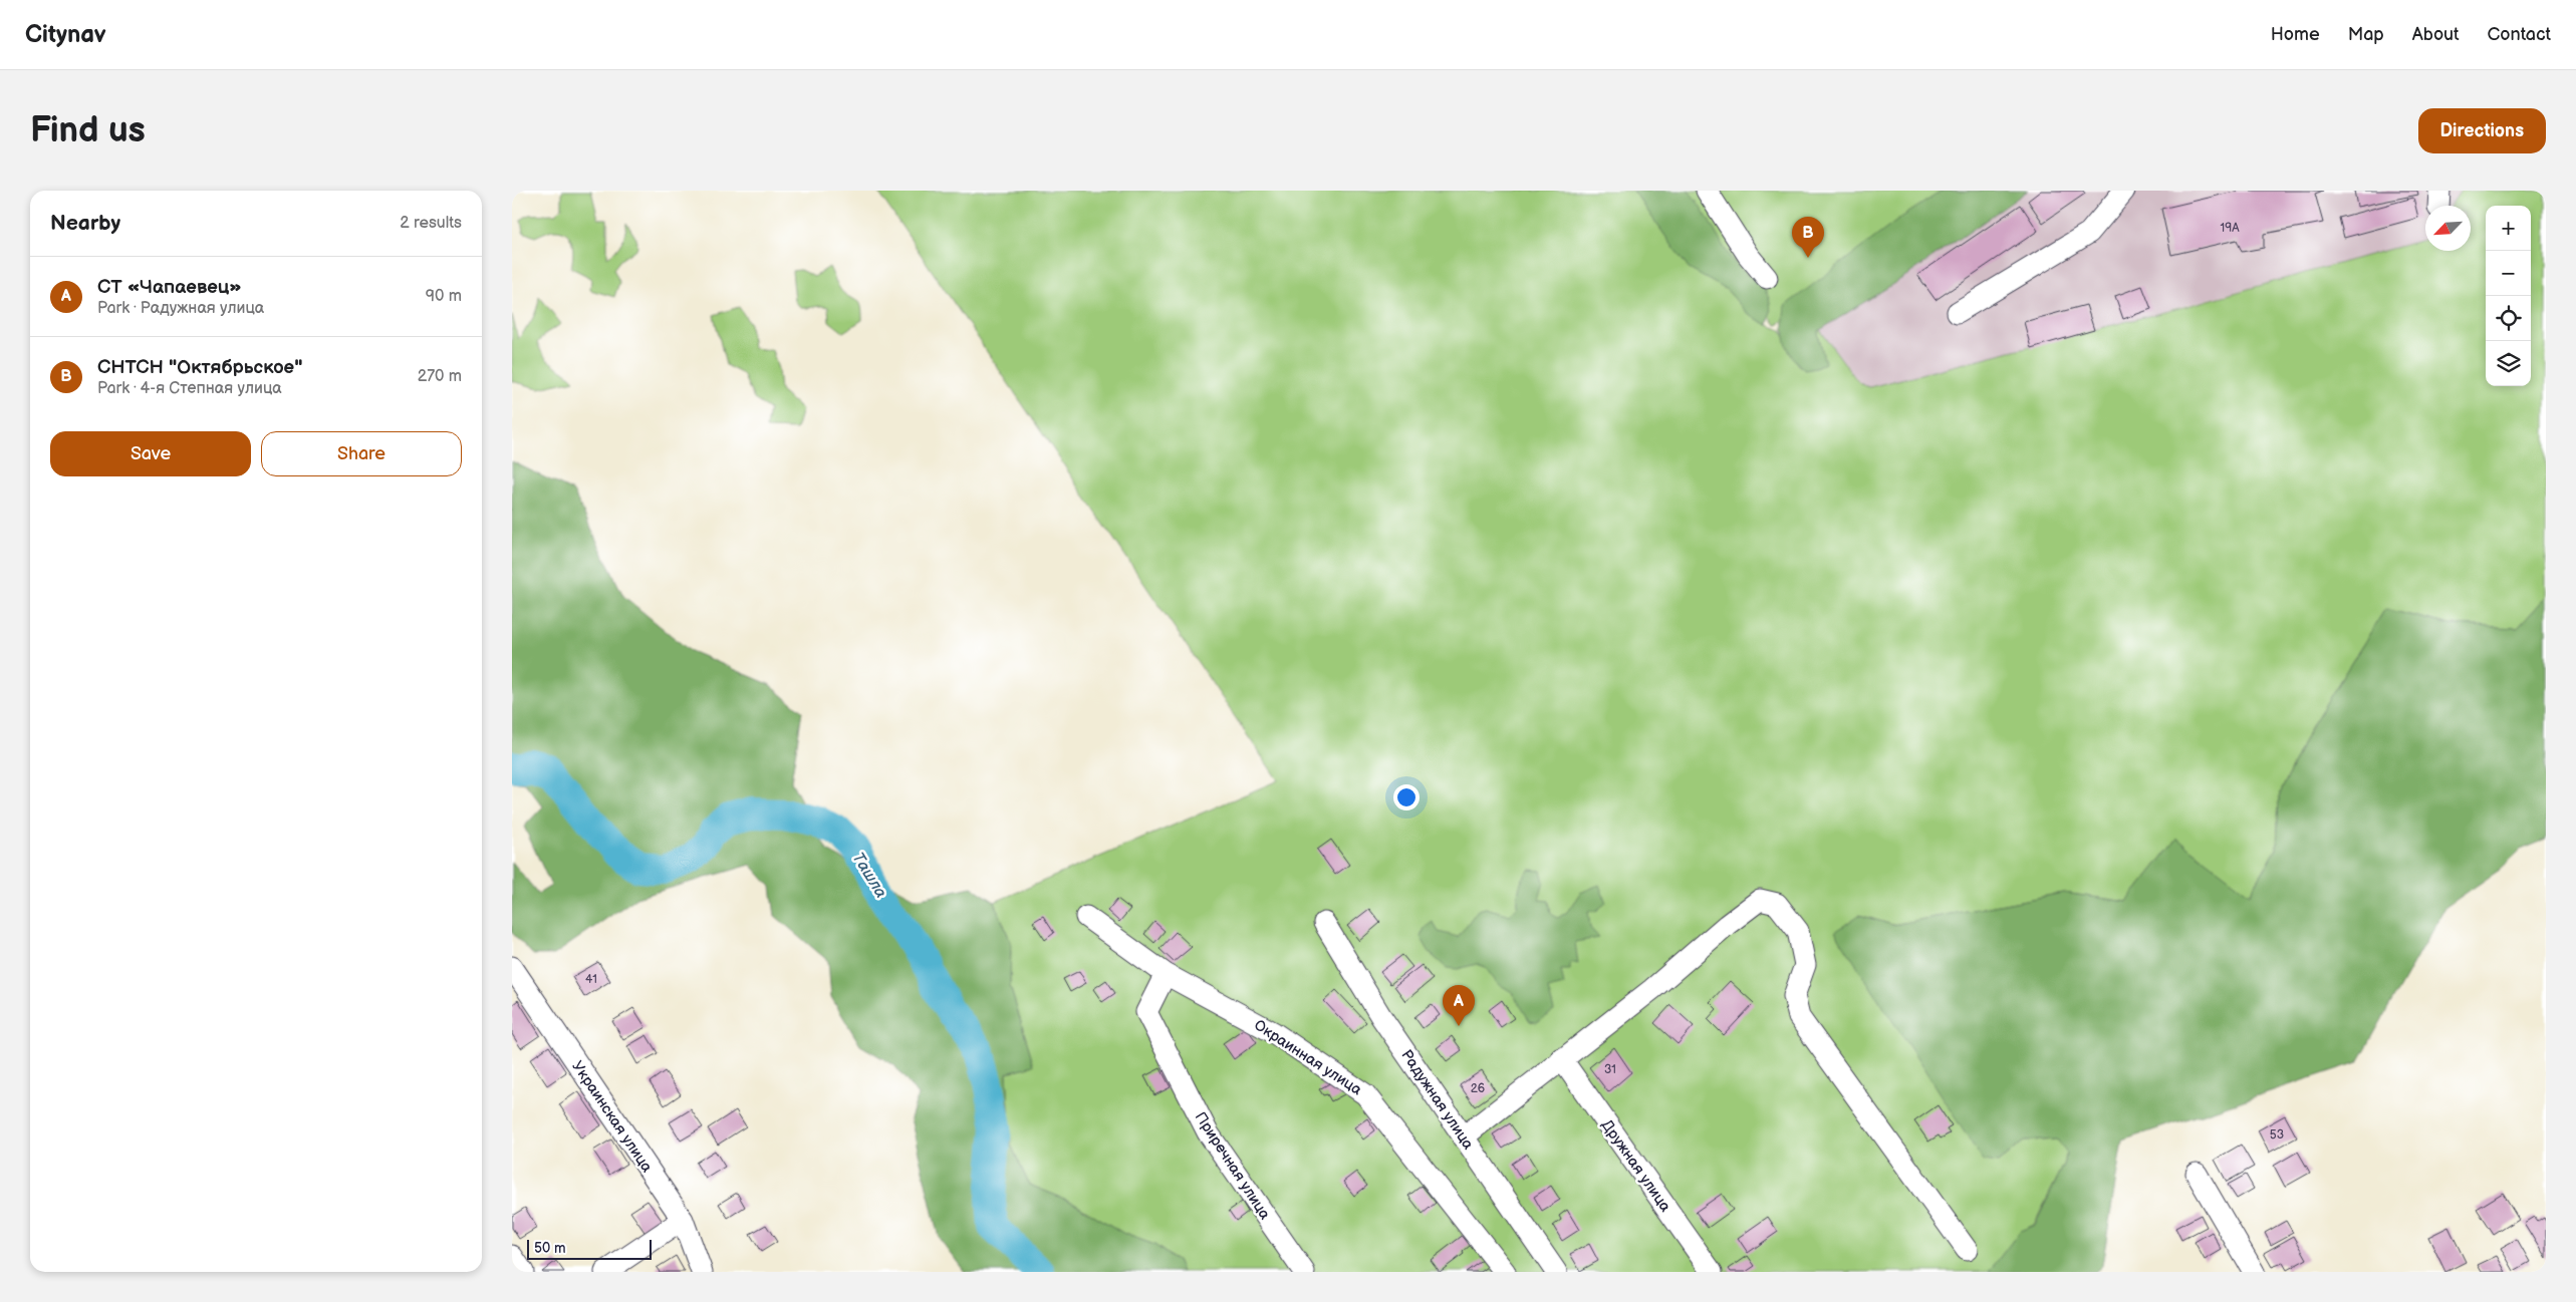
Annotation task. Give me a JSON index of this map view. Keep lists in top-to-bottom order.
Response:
{
  "streets": {
    "street": [
      "Окраинная улица",
      "Радужная улица",
      "Украинская улица",
      "Приречная улица",
      "Дружная улица"
    ]
  },
  "crossings": [
    ["Окраинная улица", "Приречная улица"]
  ],
  "water": ["Ташла"],
  "house_numbers": [
    "19А",
    "41",
    "31",
    "26",
    "53"
  ],
  "scale_bar": "50 m",
  "north": "bottom left",
  "page": {
    "header": "Citynav",
    "nav": [
      "Home",
      "Map",
      "About",
      "Contact"
    ],
    "buttons": [
      "Directions",
      ["Save", "Share"]
    ],
    "title": "Find us",
    "heading": ["Nearby", "2 results"],
    "map_buttons": ["+", "−"],
    "pins": ["B", "A"],
    "list": [
      {
        "mark": "A",
        "name": "СТ «Чапаевец»",
        "note": "Park · Радужная улица",
        "value": "90 m"
      },
      {
        "mark": "B",
        "name": "СНТСН \"Октябрьское\"",
        "note": "Park · 4-я Степная улица",
        "value": "270 m"
      }
    ],
    "scale": "50 m"
  }
}
